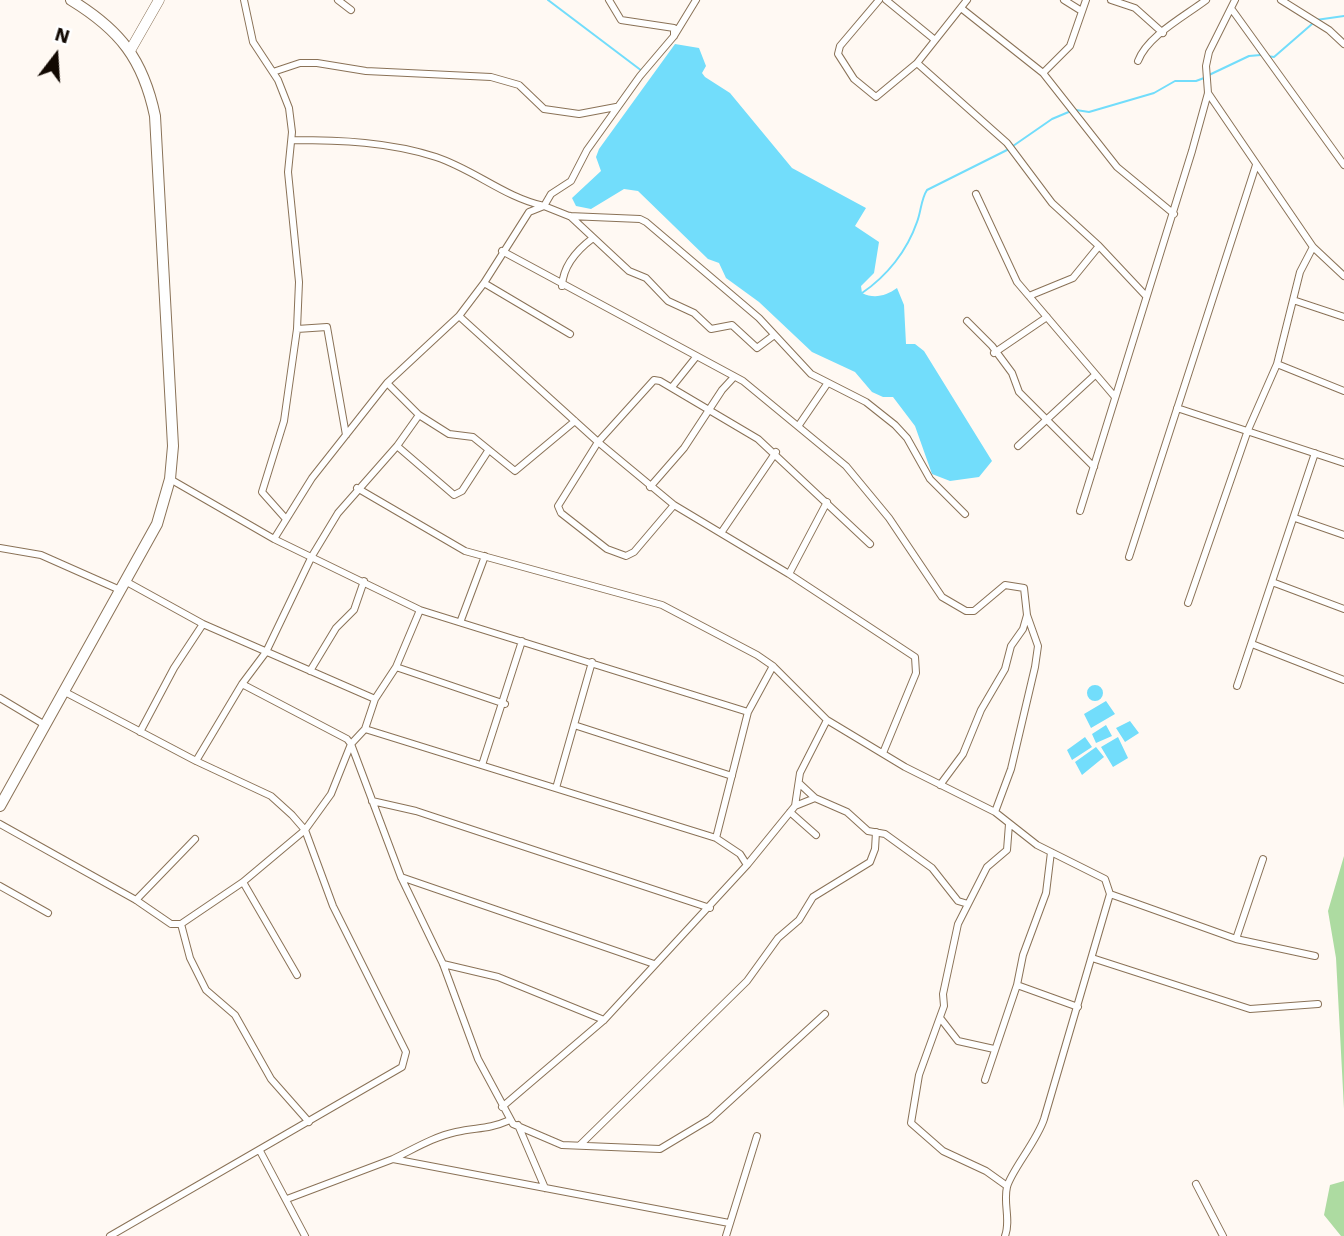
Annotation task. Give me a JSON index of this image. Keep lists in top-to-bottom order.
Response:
{
  "north": "top"
}
